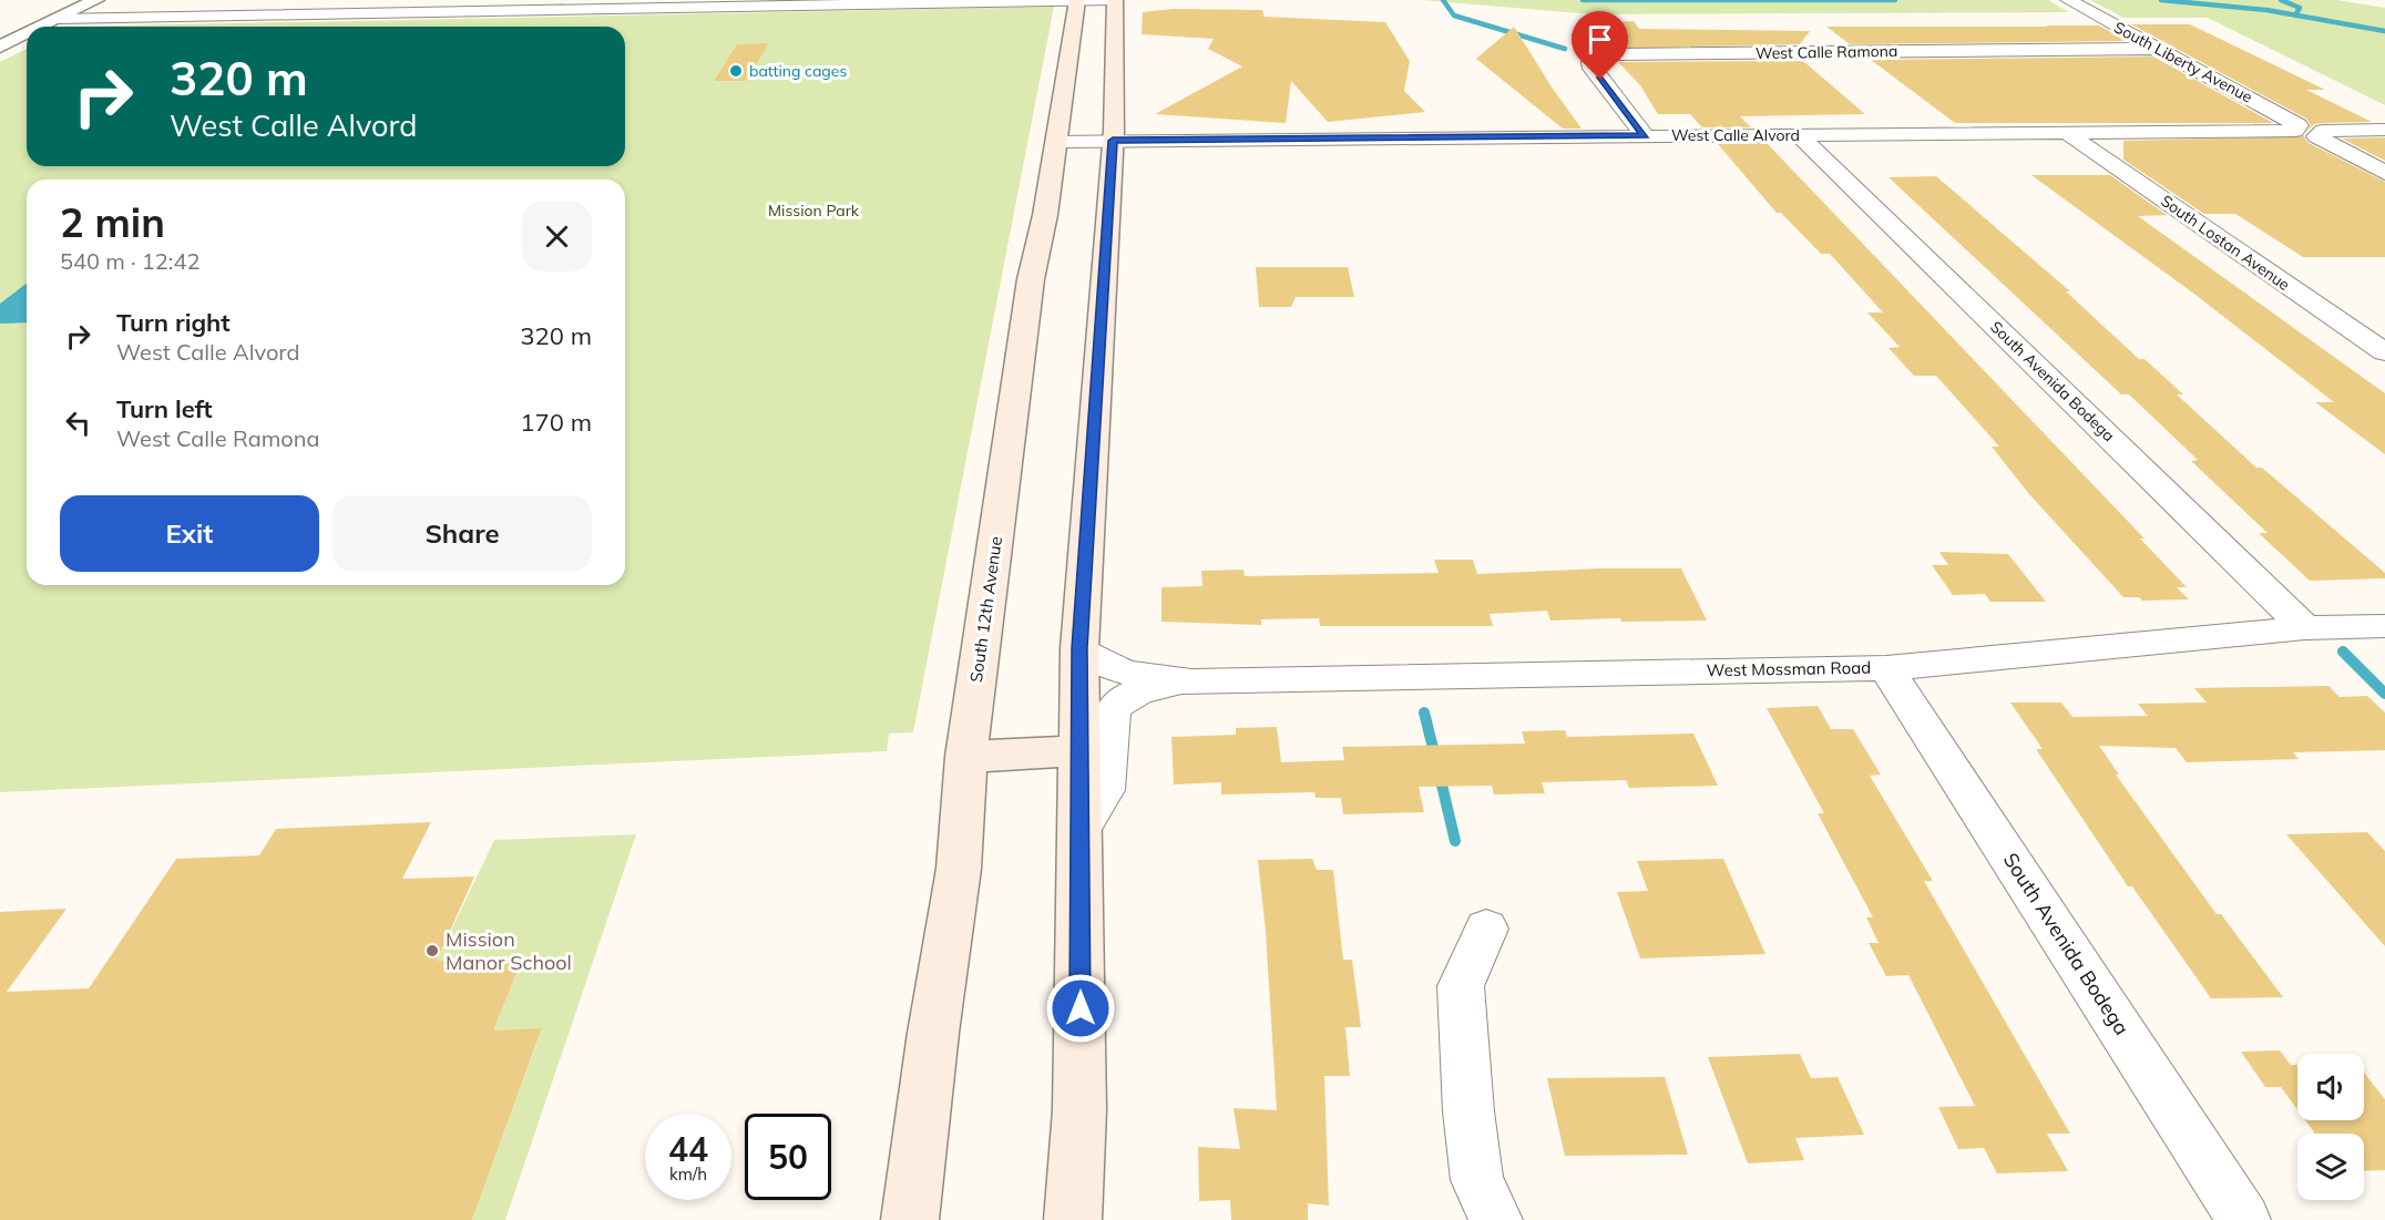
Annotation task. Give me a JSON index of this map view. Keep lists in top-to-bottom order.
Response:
{
  "streets": {
    "main road": ["South 12th Avenue"],
    "street": [
      "West Calle Ramona",
      "South Liberty Avenue",
      "West Calle Alvord",
      "South Lostan Avenue",
      "South Avenida Bodega",
      "West Mossman Road"
    ]
  },
  "crossings": [
    ["West Calle Ramona", "South Liberty Avenue"],
    ["West Calle Ramona", "West Calle Alvord"],
    ["South Liberty Avenue", "West Calle Alvord"],
    ["West Calle Alvord", "South Lostan Avenue"],
    ["West Calle Alvord", "South Avenida Bodega"],
    ["West Calle Alvord", "South 12th Avenue"],
    ["South Avenida Bodega", "West Mossman Road"]
  ],
  "parks": ["Mission Park"],
  "places": ["batting cages", "Mission Manor School"],
  "page": {
    "turn": ["320 m", "West Calle Alvord"],
    "heading": ["2 min", "540 m · 12:42"],
    "list": [
      {
        "name": "Turn right",
        "note": "West Calle Alvord",
        "value": "320 m"
      },
      {
        "name": "Turn left",
        "note": "West Calle Ramona",
        "value": "170 m"
      }
    ],
    "buttons": ["Exit", "Share"],
    "speed": "44 km/h",
    "limit": "50"
  }
}
